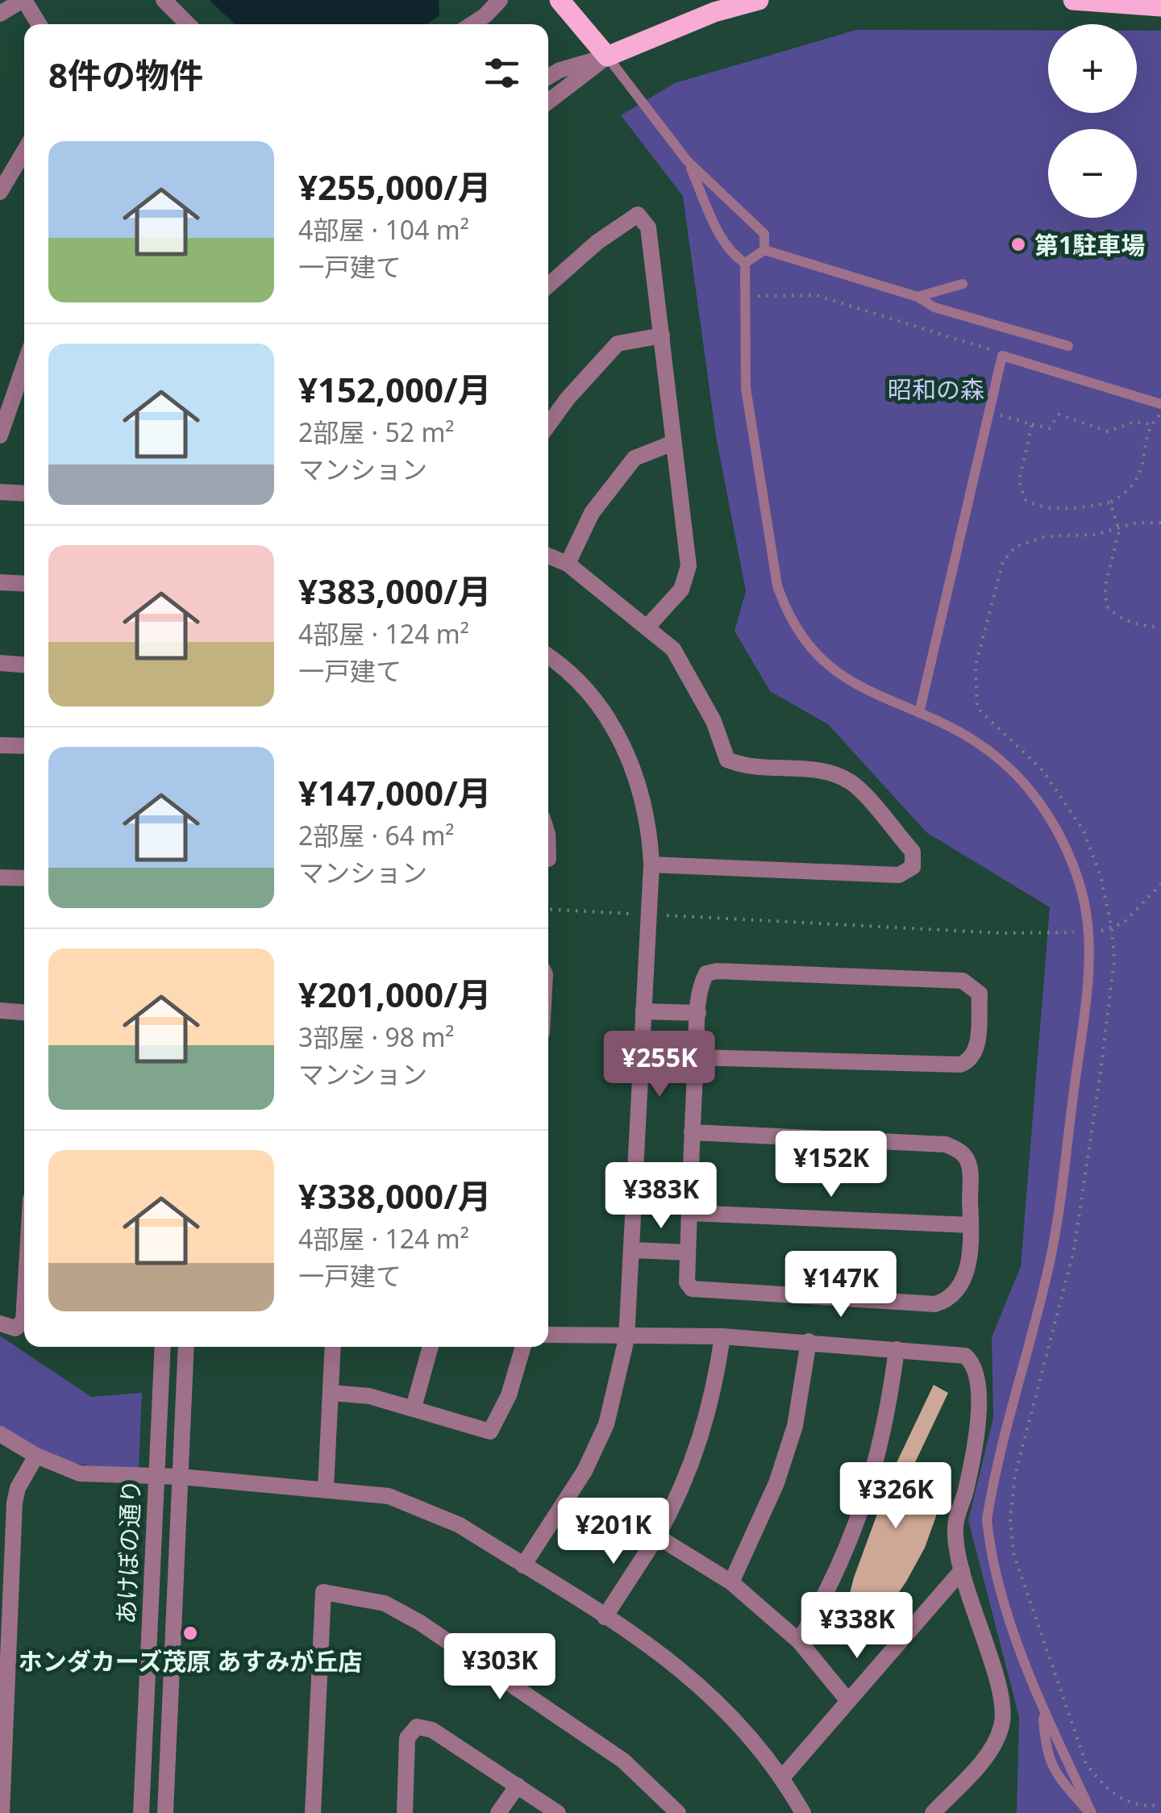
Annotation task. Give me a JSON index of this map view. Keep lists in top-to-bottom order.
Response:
{
  "streets": {
    "street": ["あけぼの通り"]
  },
  "parks": ["昭和の森"],
  "places": ["第1駐車場", "ホンダカーズ茂原 あすみが丘店"],
  "page": {
    "map_buttons": ["+", "−"],
    "heading": "8件の物件",
    "list": [
      {
        "name": "¥255,000/月",
        "note": "4部屋 · 104 m² · 一戸建て"
      },
      {
        "name": "¥152,000/月",
        "note": "2部屋 · 52 m² · マンション"
      },
      {
        "name": "¥383,000/月",
        "note": "4部屋 · 124 m² · 一戸建て"
      },
      {
        "name": "¥147,000/月",
        "note": "2部屋 · 64 m² · マンション"
      },
      {
        "name": "¥201,000/月",
        "note": "3部屋 · 98 m² · マンション"
      },
      {
        "name": "¥338,000/月",
        "note": "4部屋 · 124 m² · 一戸建て"
      }
    ],
    "price": [
      "¥255K",
      "¥152K",
      "¥383K",
      "¥147K",
      "¥326K",
      "¥201K",
      "¥338K",
      "¥303K"
    ]
  }
}
